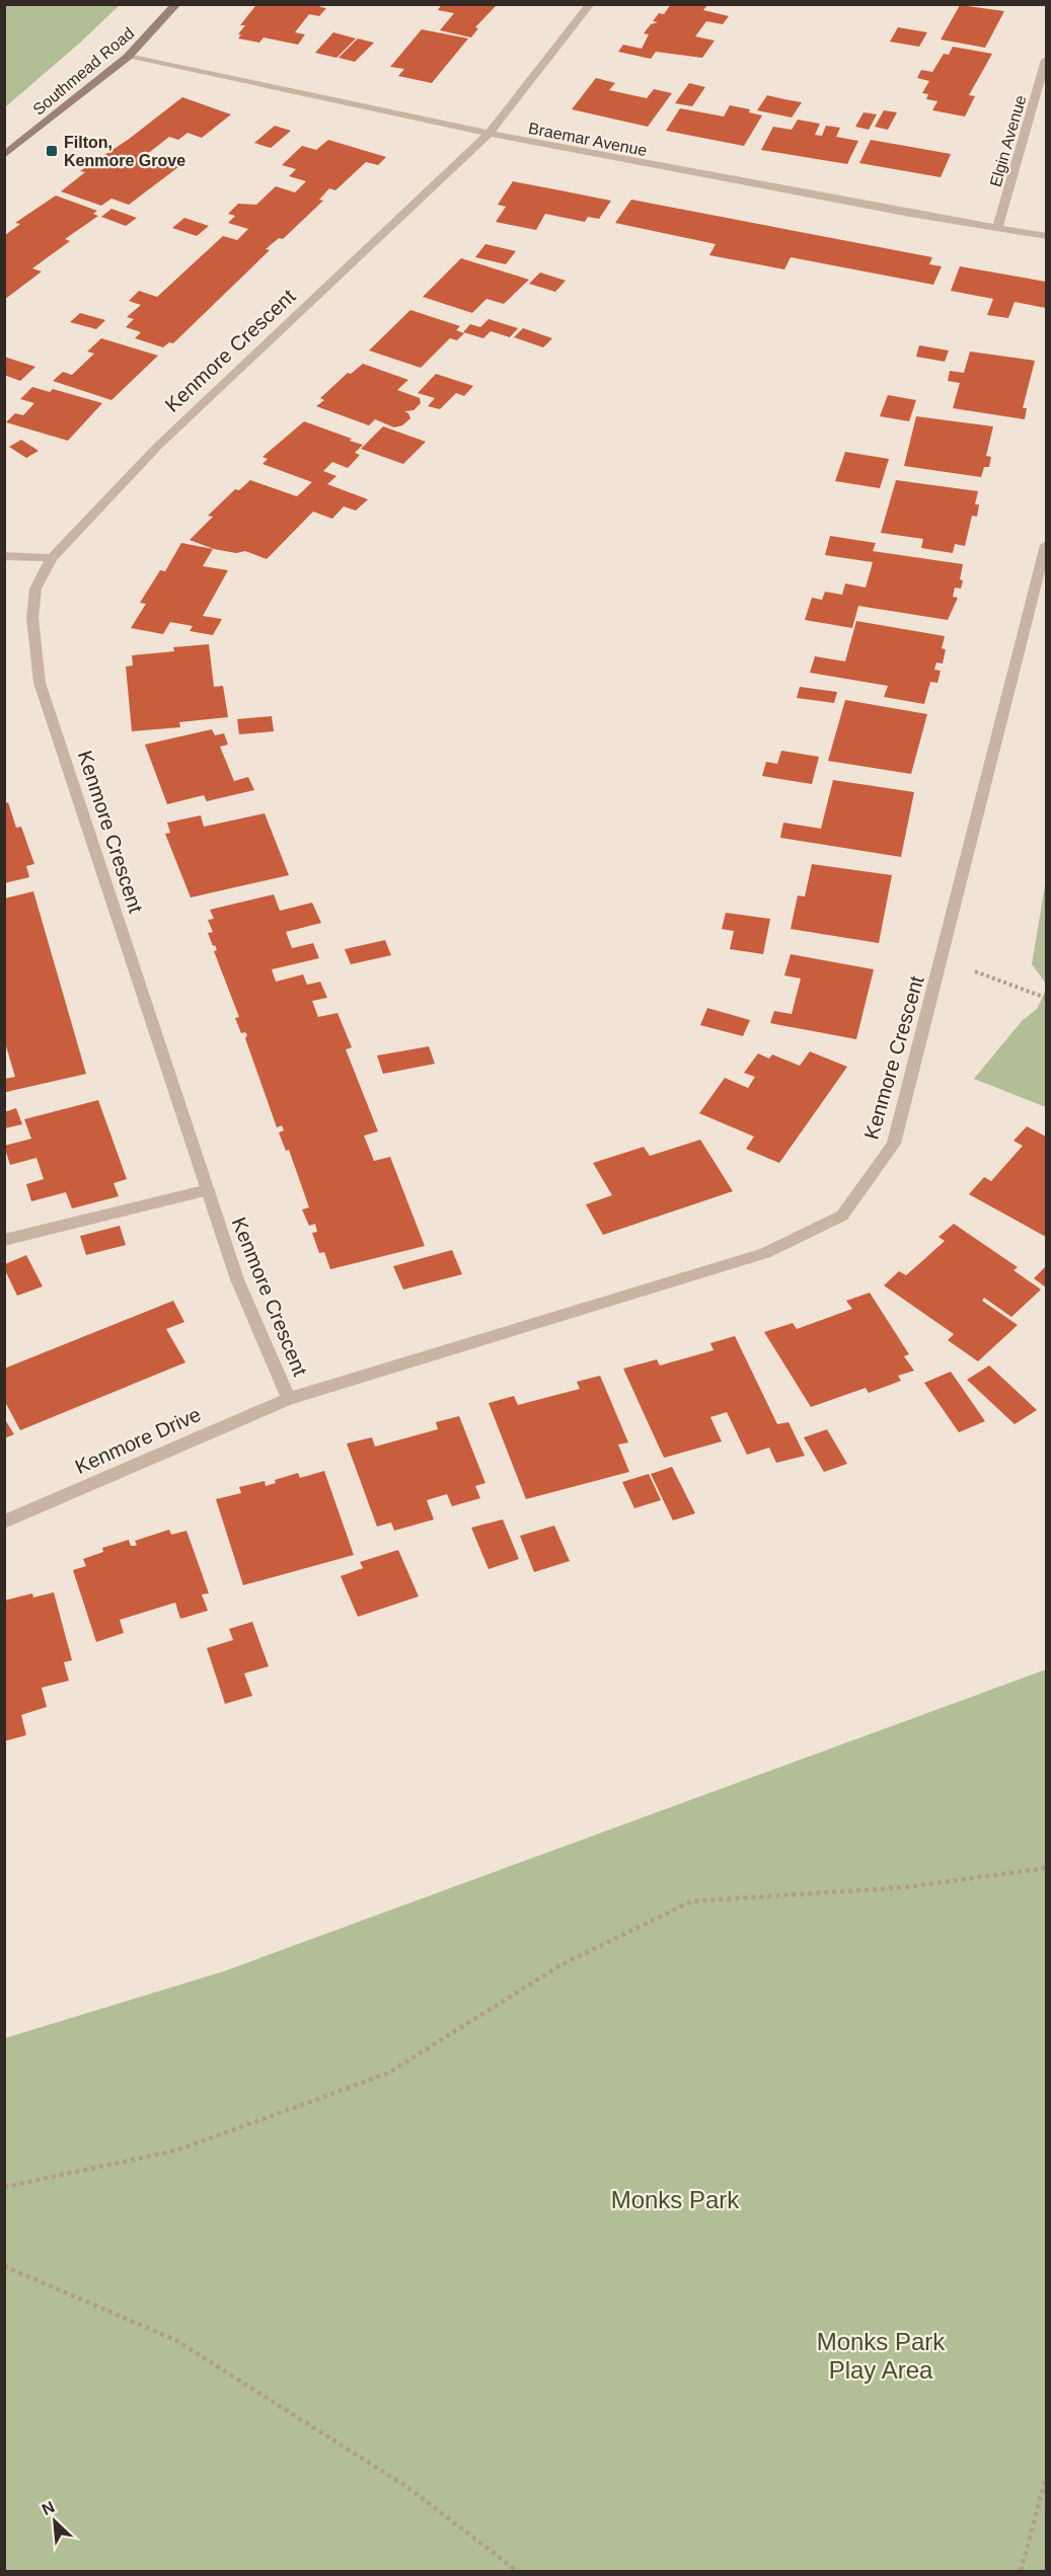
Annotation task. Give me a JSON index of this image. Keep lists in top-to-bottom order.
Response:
{
  "streets": {
    "main road": ["Southmead Road"],
    "street": [
      "Braemar Avenue",
      "Elgin Avenue",
      "Kenmore Crescent",
      "Kenmore Drive"
    ]
  },
  "crossings": [
    ["Southmead Road", "Braemar Avenue"],
    ["Braemar Avenue", "Elgin Avenue"],
    ["Braemar Avenue", "Kenmore Crescent"],
    ["Kenmore Crescent", "Kenmore Drive"]
  ],
  "parks": ["Monks Park", "Monks Park Play Area"],
  "places": {
    "transit": ["Filton, Kenmore Grove"]
  },
  "north": "top left"
}
